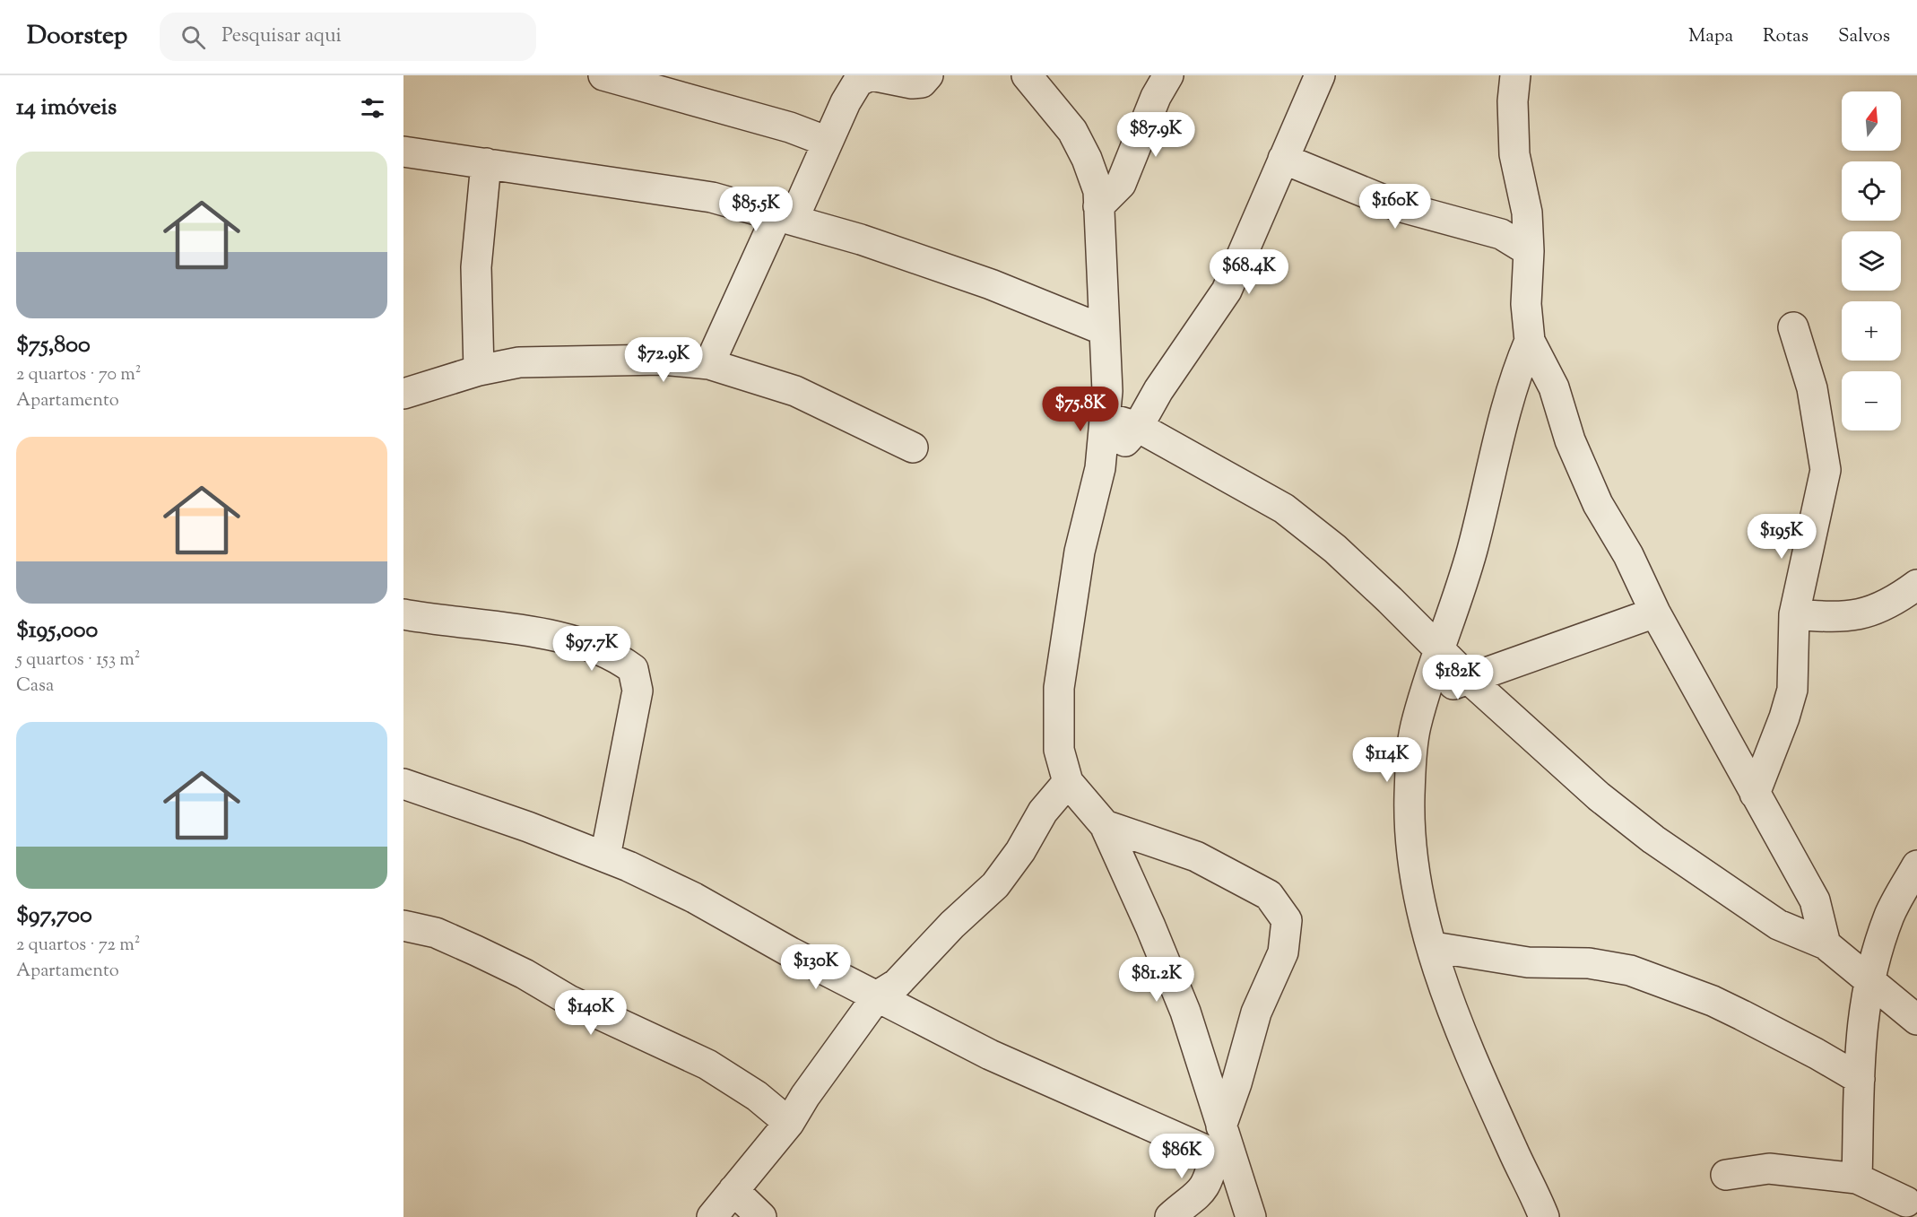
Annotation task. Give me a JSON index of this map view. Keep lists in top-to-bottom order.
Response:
{
  "north": "top",
  "page": {
    "header": "Doorstep",
    "search": "Pesquisar aqui",
    "nav": ["Mapa", "Rotas", "Salvos"],
    "heading": "14 imóveis",
    "map_buttons": ["+", "−"],
    "price": [
      "$87.9K",
      "$160K",
      "$85.5K",
      "$68.4K",
      "$72.9K",
      "$75.8K",
      "$195K",
      "$97.7K",
      "$182K",
      "$114K",
      "$130K",
      "$81.2K",
      "$140K",
      "$86K"
    ],
    "list": [
      {
        "name": "$75,800",
        "note": "2 quartos · 70 m² · Apartamento"
      },
      {
        "name": "$195,000",
        "note": "5 quartos · 153 m² · Casa"
      },
      {
        "name": "$97,700",
        "note": "2 quartos · 72 m² · Apartamento"
      }
    ]
  }
}
